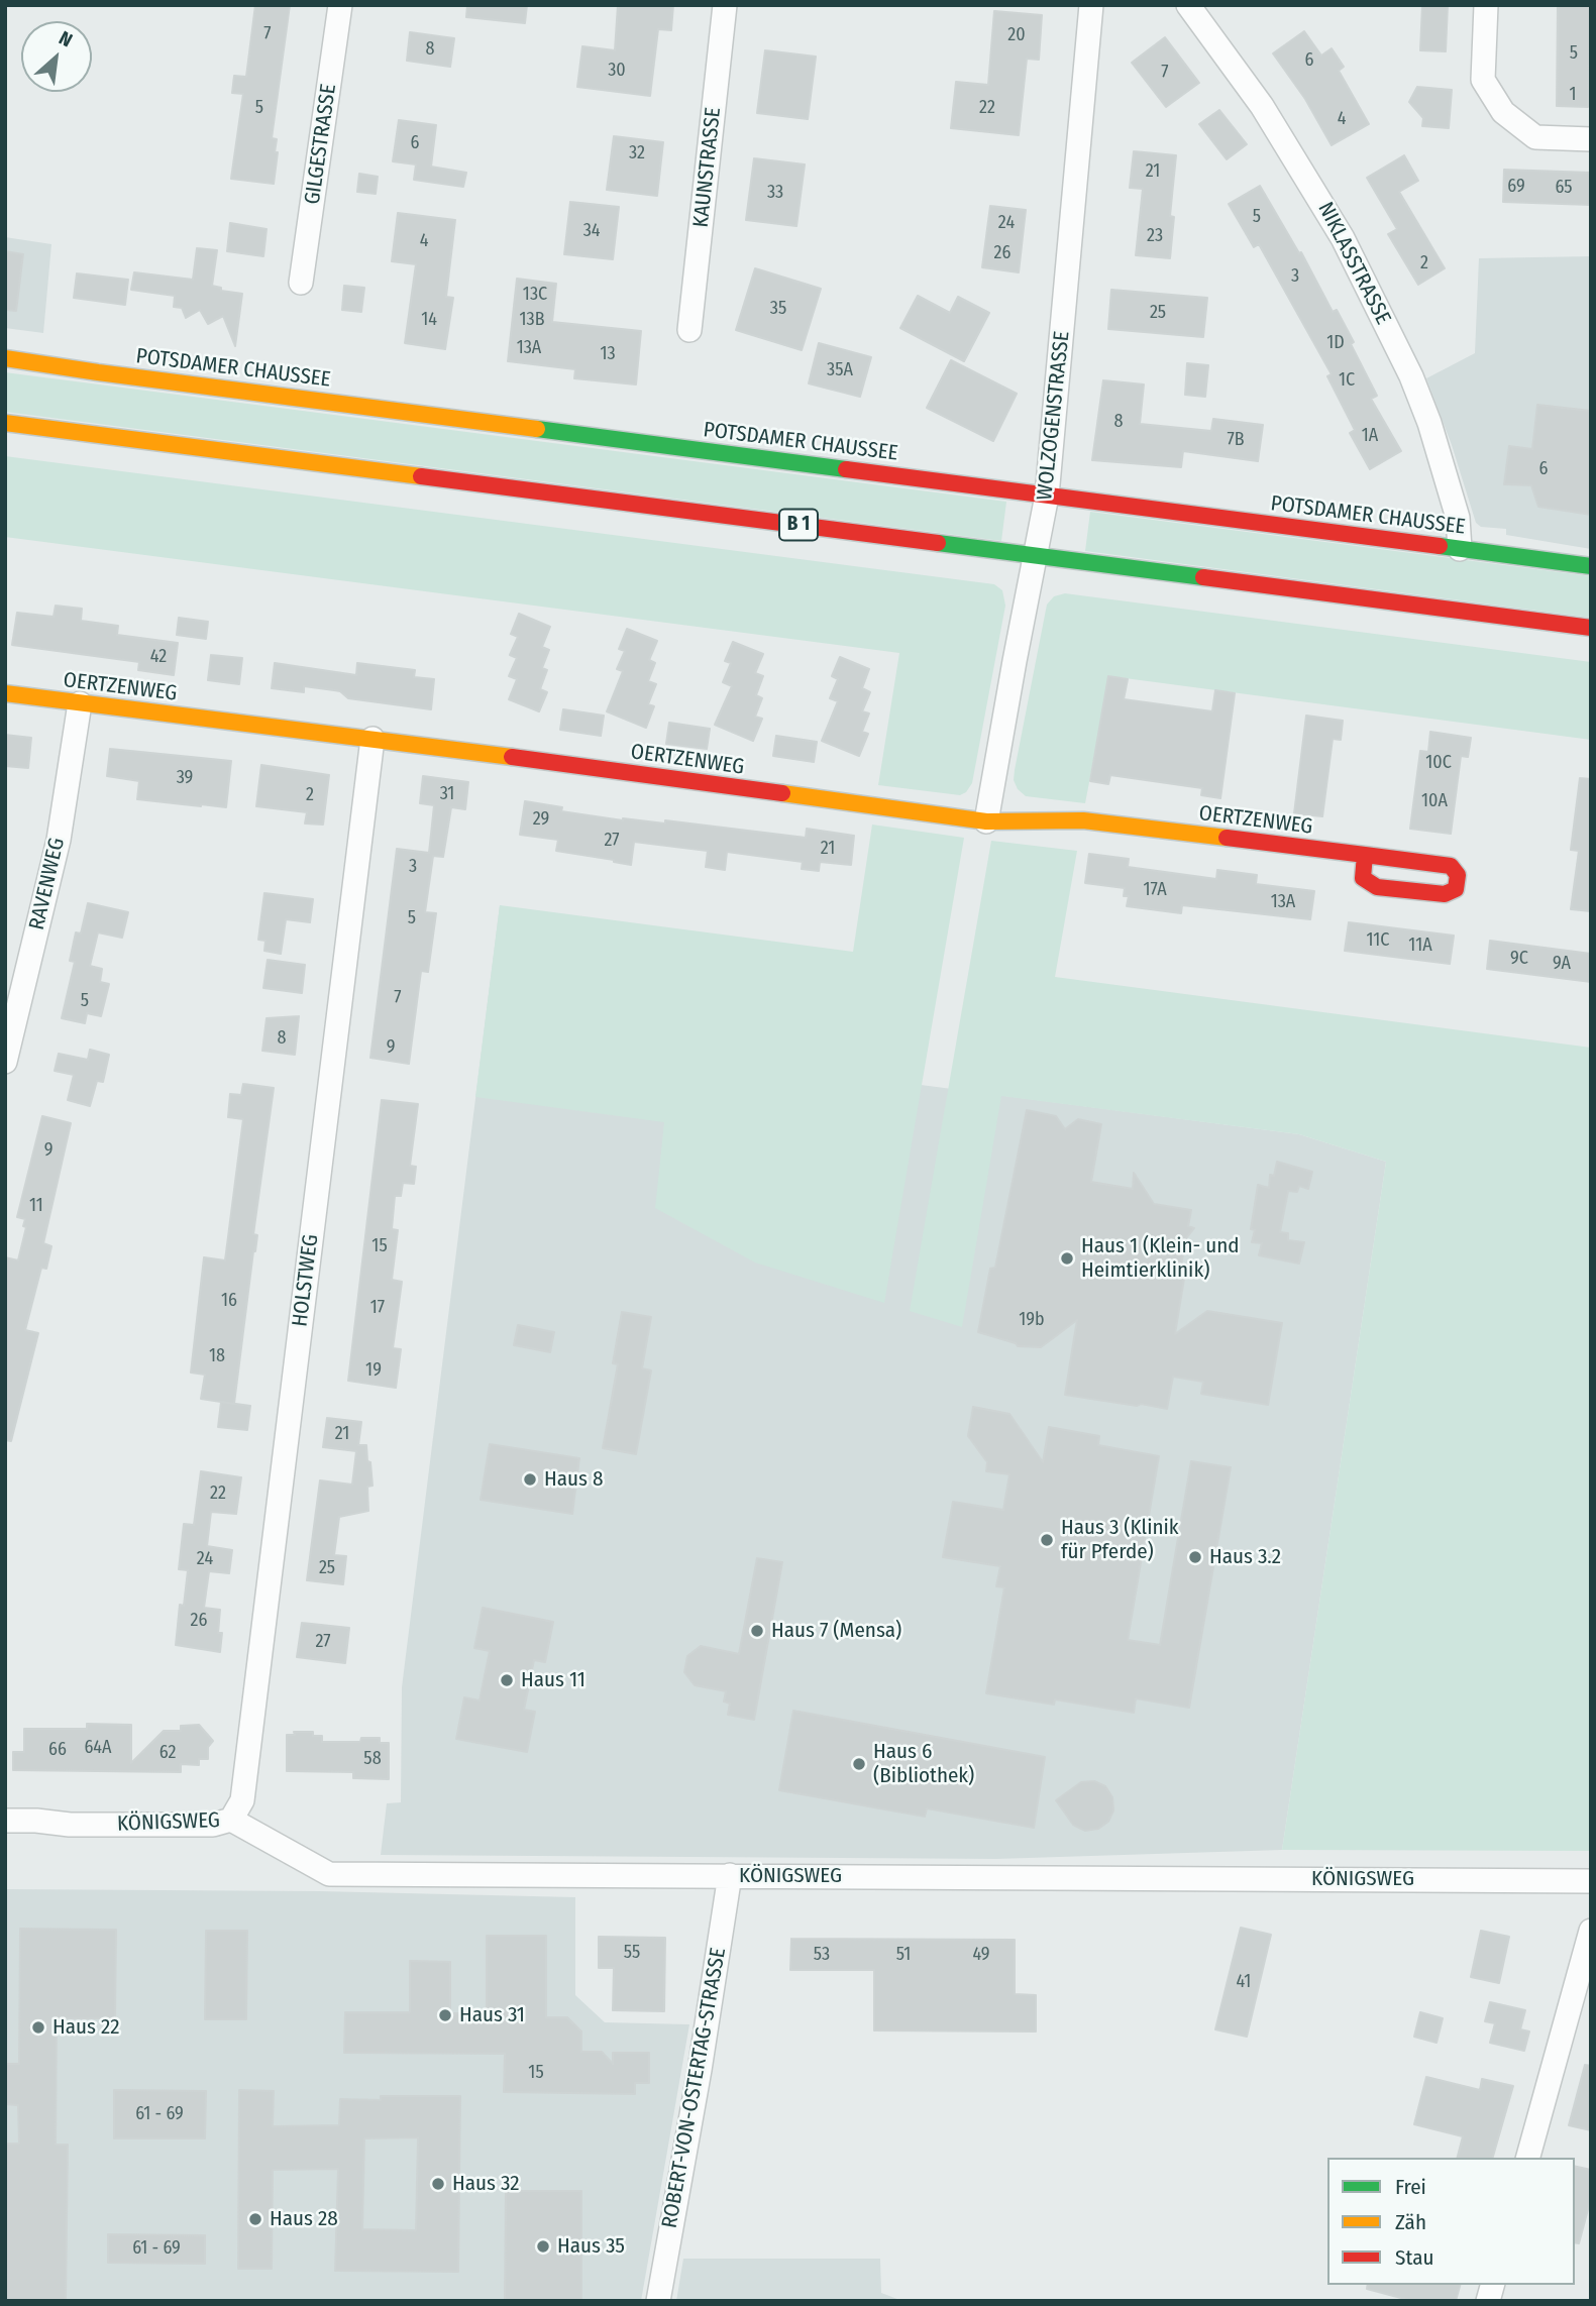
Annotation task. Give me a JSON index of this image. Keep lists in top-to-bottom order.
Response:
{
  "streets": {
    "main road": ["POTSDAMER CHAUSSEE", "B 1", "OERTZENWEG"],
    "street": [
      "GILGESTRASSE",
      "KAUNSTRASSE",
      "NIKLASSTRASSE",
      "WOLZOGENSTRASSE",
      "RAVENWEG",
      "HOLSTWEG",
      "KÖNIGSWEG",
      "ROBERT-VON-OSTERTAG-STRASSE"
    ]
  },
  "crossings": [
    ["NIKLASSTRASSE", "POTSDAMER CHAUSSEE"],
    ["POTSDAMER CHAUSSEE", "WOLZOGENSTRASSE"],
    ["WOLZOGENSTRASSE", "B 1"],
    ["WOLZOGENSTRASSE", "OERTZENWEG"],
    ["OERTZENWEG", "RAVENWEG"],
    ["OERTZENWEG", "HOLSTWEG"],
    ["HOLSTWEG", "KÖNIGSWEG"],
    ["KÖNIGSWEG", "ROBERT-VON-OSTERTAG-STRASSE"]
  ],
  "places": [
    "Haus 1 (Klein- und Heimtierklinik)",
    "Haus 8",
    "Haus 3 (Klinik für Pferde)",
    "Haus 3.2",
    "Haus 7 (Mensa)",
    "Haus 11",
    "Haus 6 (Bibliothek)",
    "Haus 31",
    "Haus 22",
    "Haus 32",
    "Haus 28",
    "Haus 35"
  ],
  "house_numbers": [
    "7",
    "20",
    "8",
    "5",
    "6",
    "30",
    "7",
    "1",
    "5",
    "22",
    "4",
    "6",
    "32",
    "21",
    "69",
    "65",
    "33",
    "5",
    "24",
    "34",
    "23",
    "4",
    "26",
    "2",
    "3",
    "13C",
    "35",
    "25",
    "14",
    "13B",
    "1D",
    "13A",
    "13",
    "35A",
    "1C",
    "8",
    "1A",
    "7B",
    "6",
    "42",
    "10C",
    "39",
    "31",
    "2",
    "10A",
    "29",
    "27",
    "21",
    "3",
    "17A",
    "13A",
    "5",
    "11C",
    "11A",
    "9C",
    "9A",
    "7",
    "5",
    "8",
    "9",
    "9",
    "11",
    "15",
    "16",
    "17",
    "19b",
    "18",
    "19",
    "21",
    "22",
    "24",
    "25",
    "26",
    "27",
    "64A",
    "66",
    "62",
    "58",
    "55",
    "53",
    "51",
    "49",
    "41",
    "15",
    "61 - 69",
    "61 - 69"
  ],
  "legend": ["Frei", "Zäh", "Stau"],
  "north": "top right"
}
